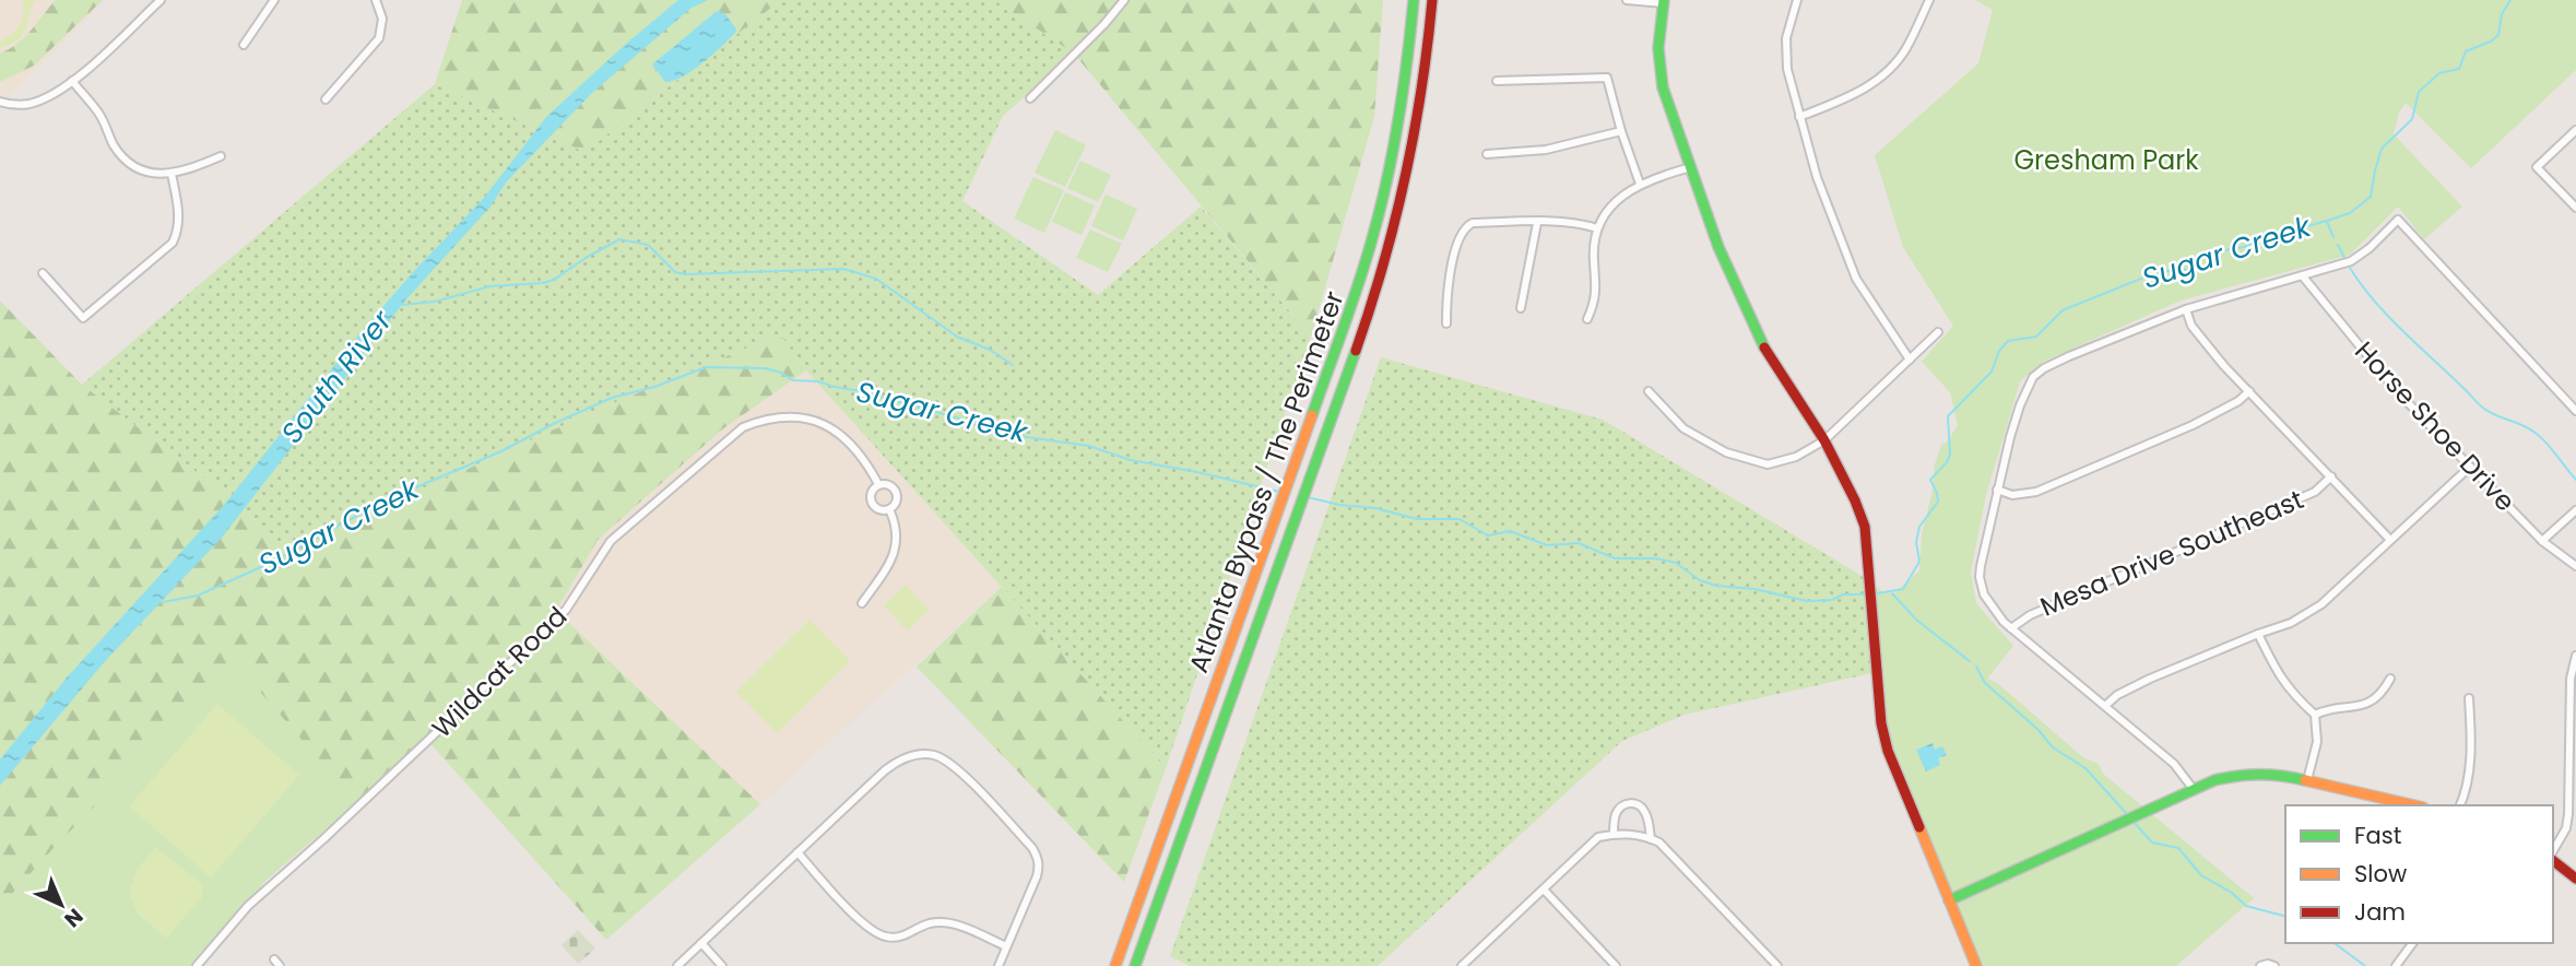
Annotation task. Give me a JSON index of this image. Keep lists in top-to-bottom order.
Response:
{
  "streets": {
    "main road": ["Atlanta Bypass / The Perimeter"],
    "street": ["Horse Shoe Drive", "Mesa Drive Southeast", "Wildcat Road"]
  },
  "water": ["Sugar Creek", "South River"],
  "parks": ["Gresham Park"],
  "legend": ["Fast", "Slow", "Jam"],
  "north": "bottom right"
}
